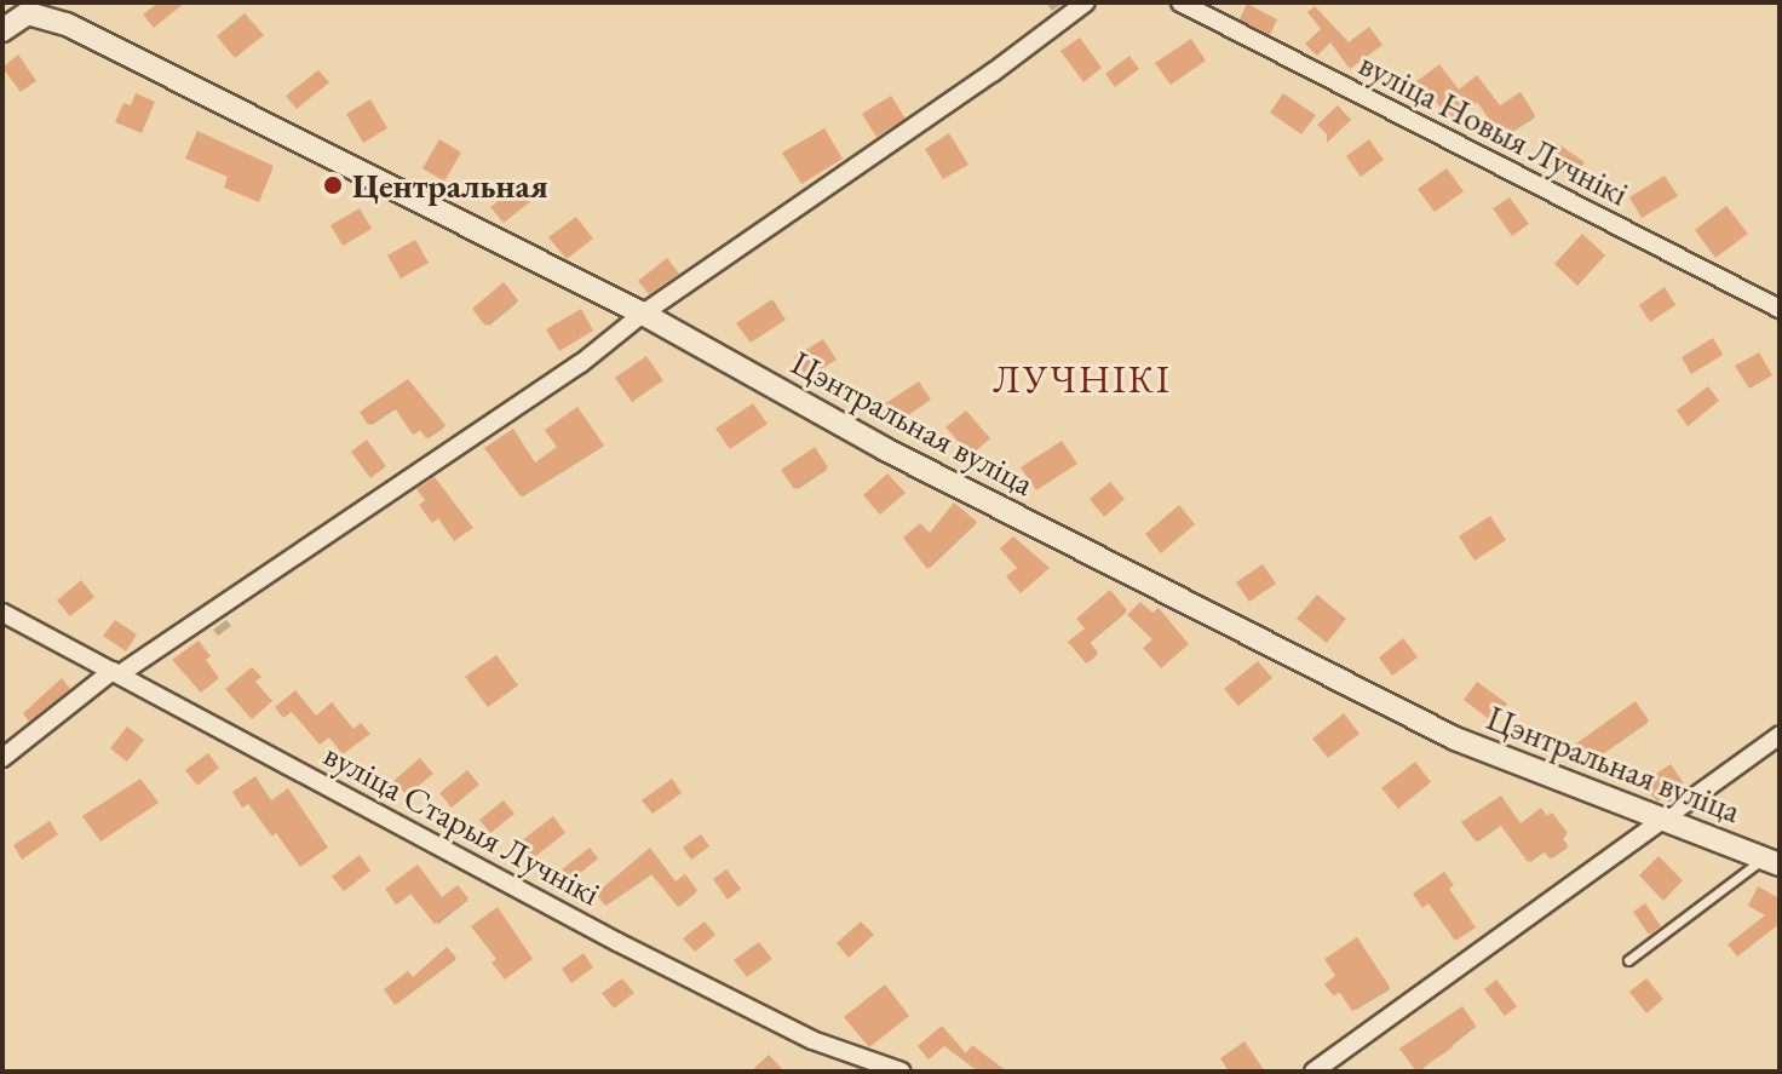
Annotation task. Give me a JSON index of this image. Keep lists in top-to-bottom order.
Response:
{
  "streets": {
    "main road": ["Цэнтральная вуліца"],
    "street": ["вуліца Новыя Лучнікі", "вуліца Старыя Лучнікі"]
  },
  "districts": ["ЛУЧНІКІ"],
  "places": ["Центральная"]
}
